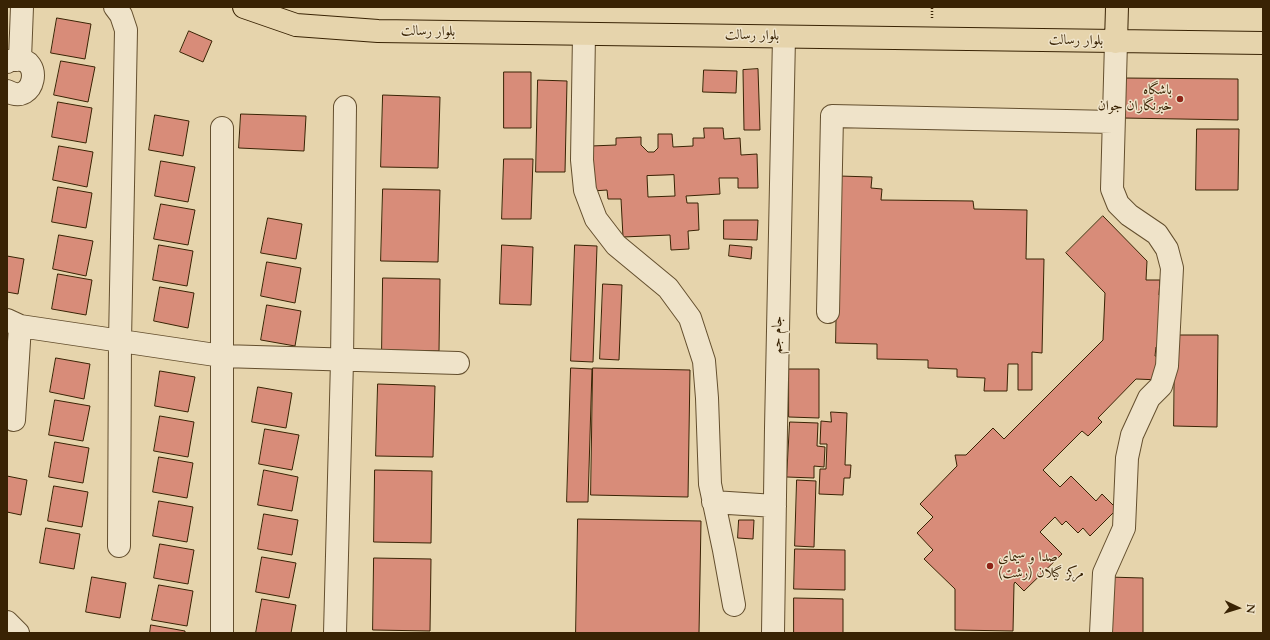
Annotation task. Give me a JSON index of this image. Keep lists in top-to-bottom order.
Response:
{
  "streets": {
    "main road": ["بلوار رسالت"],
    "street": ["جام جم"]
  },
  "crossings": [
    ["بلوار رسالت", "جام جم"]
  ],
  "places": ["باشگاه خبرنگاران جوان", "صدا و سیمای مرکز گیلان (رشت)"],
  "north": "right"
}
